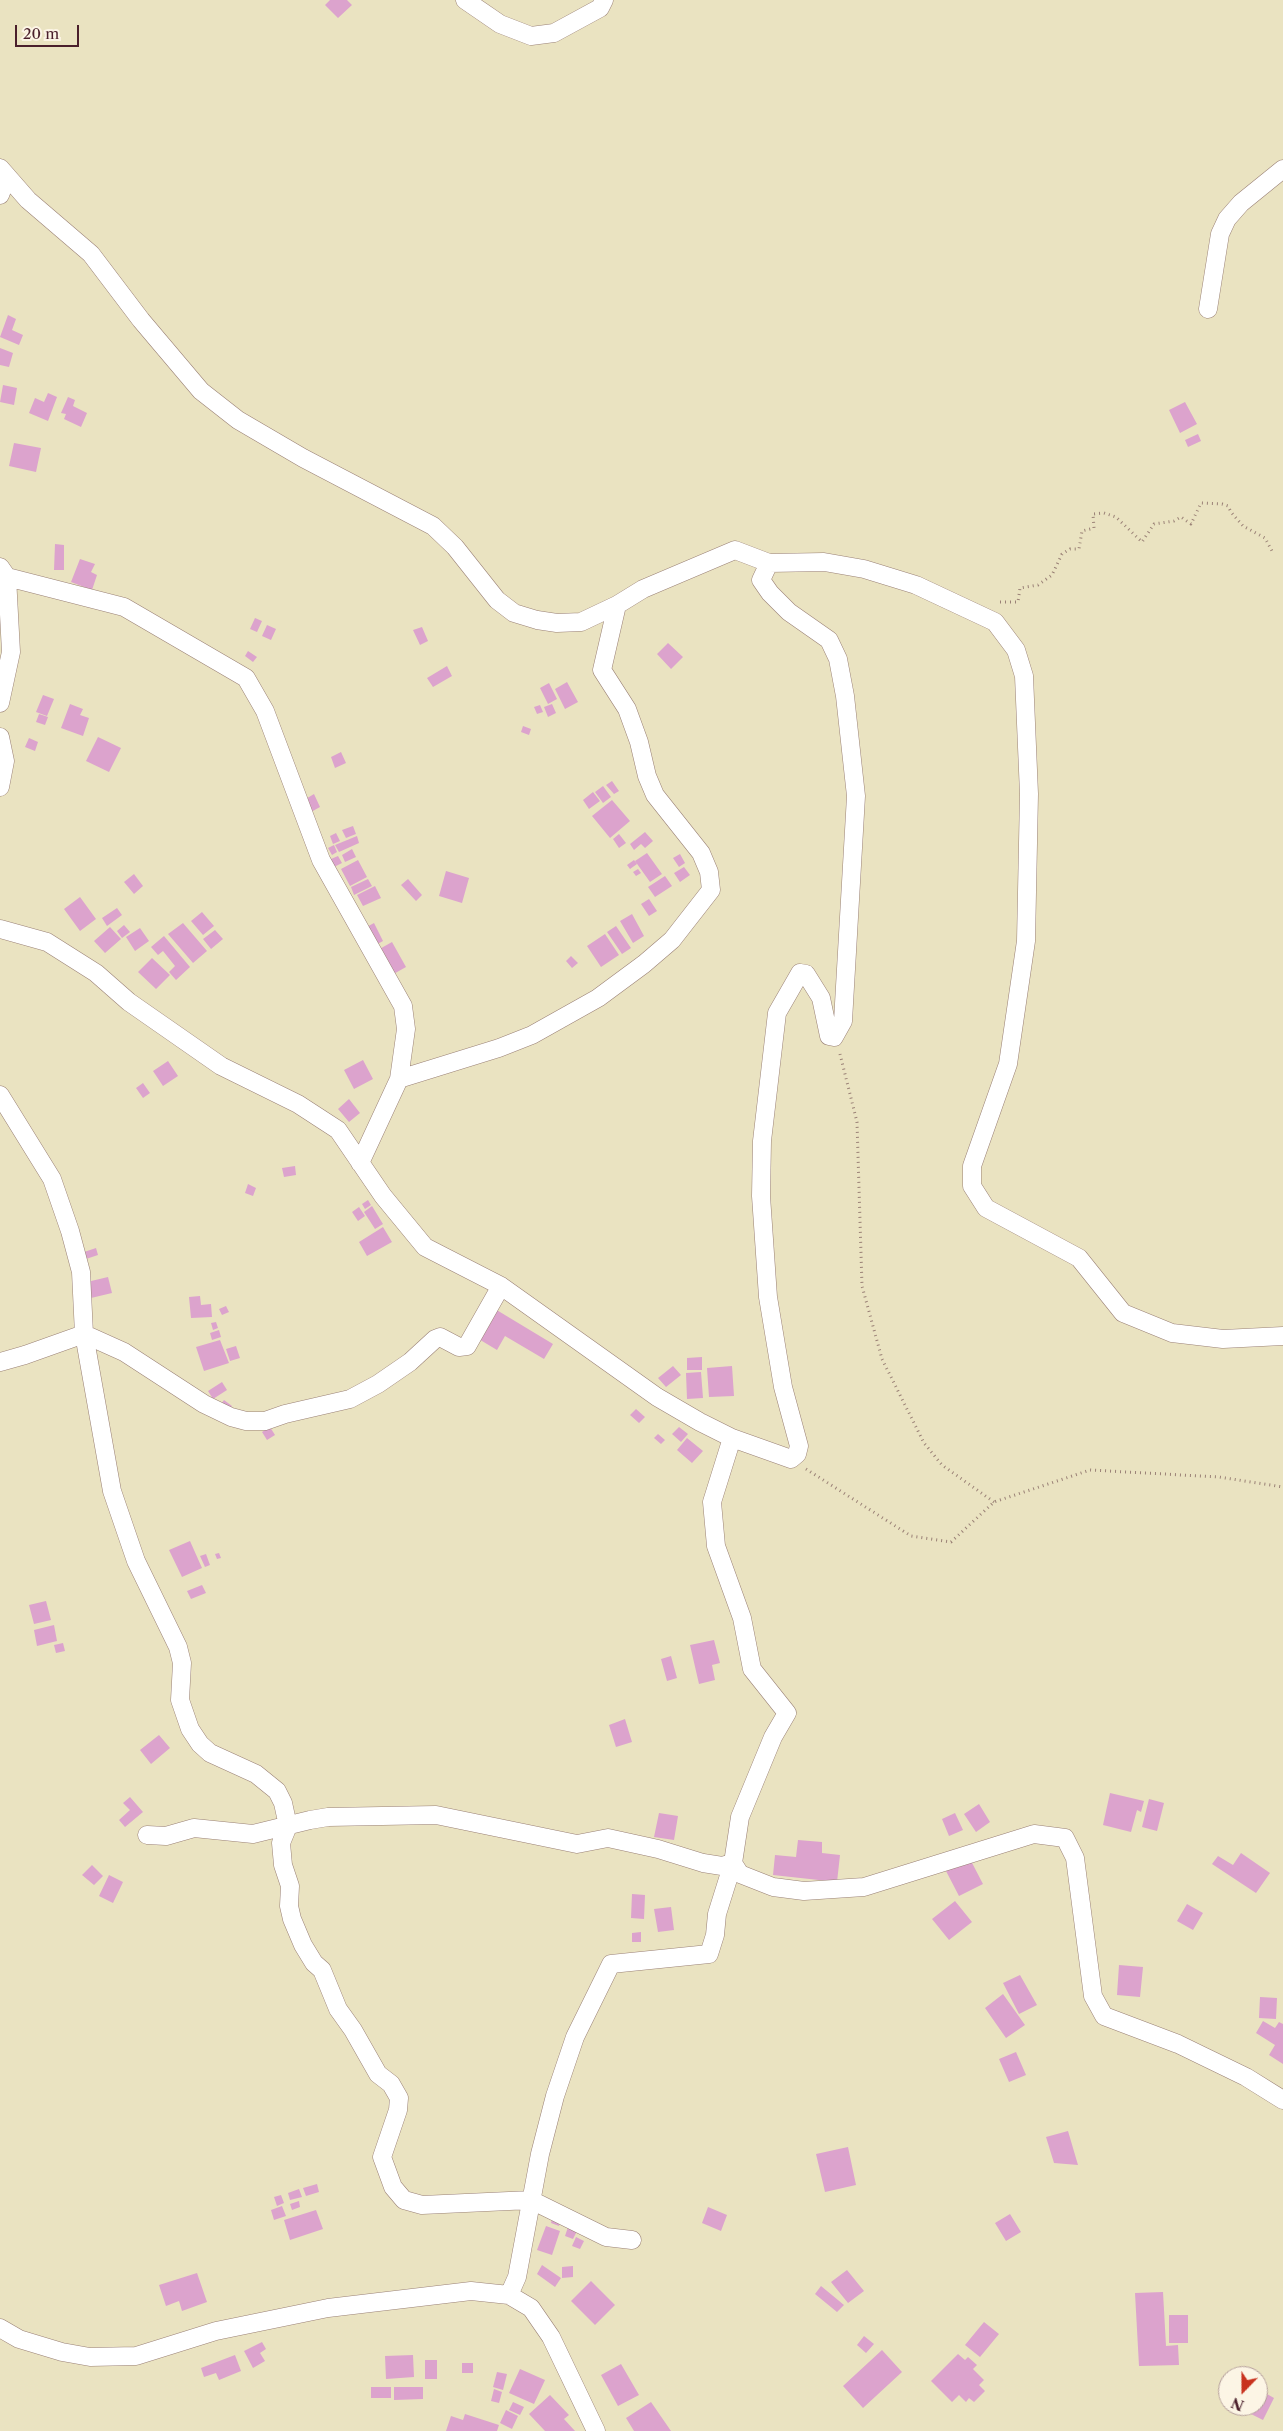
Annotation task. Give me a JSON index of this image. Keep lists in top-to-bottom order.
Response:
{
  "scale_bar": "20 m",
  "north": "bottom"
}
